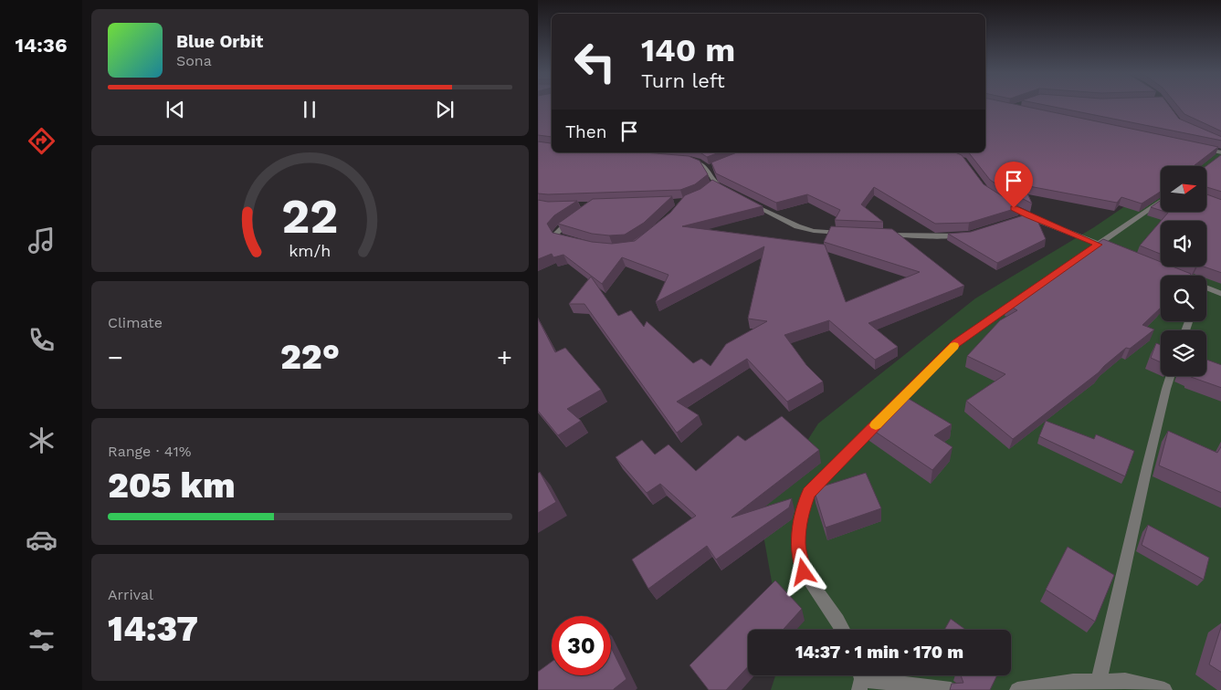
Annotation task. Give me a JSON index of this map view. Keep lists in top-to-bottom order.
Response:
{
  "north": "right",
  "page": {
    "tabs": "14:36",
    "turn": ["140 m", "Turn left"],
    "song": ["Blue Orbit", "Sona"],
    "then": "Then",
    "tile": [
      "Climate",
      ["Range · 41%", "205 km"],
      ["Arrival", "14:37"]
    ],
    "heat": ["−", "22°", "+"],
    "limit": "30",
    "trip": "14:37 · 1 min · 170 m",
    "gauge": ["22", "km/h"]
  }
}
